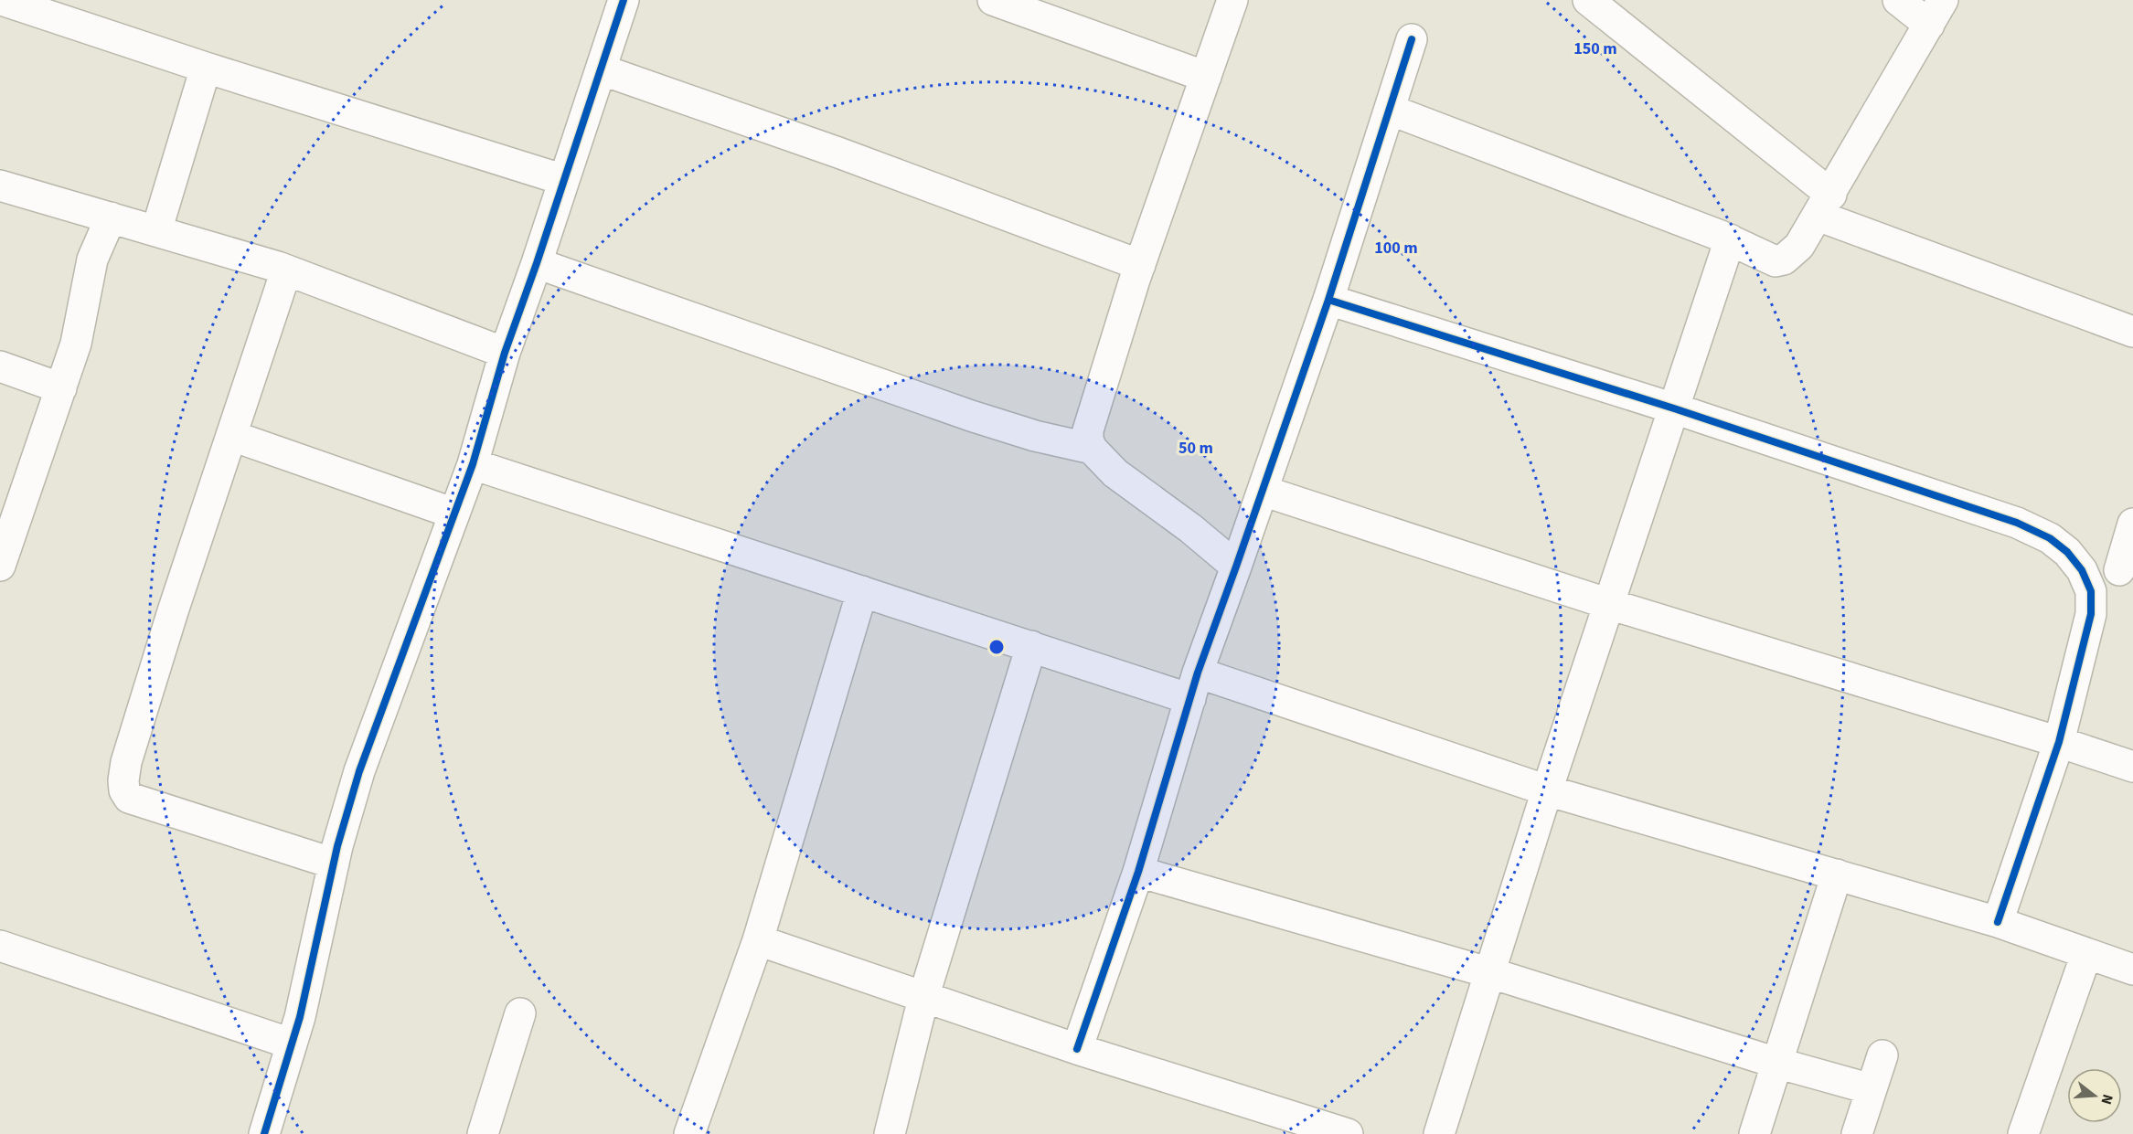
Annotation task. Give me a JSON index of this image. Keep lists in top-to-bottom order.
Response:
{
  "north": "right",
  "rings": ["150 m", "100 m", "50 m"]
}
